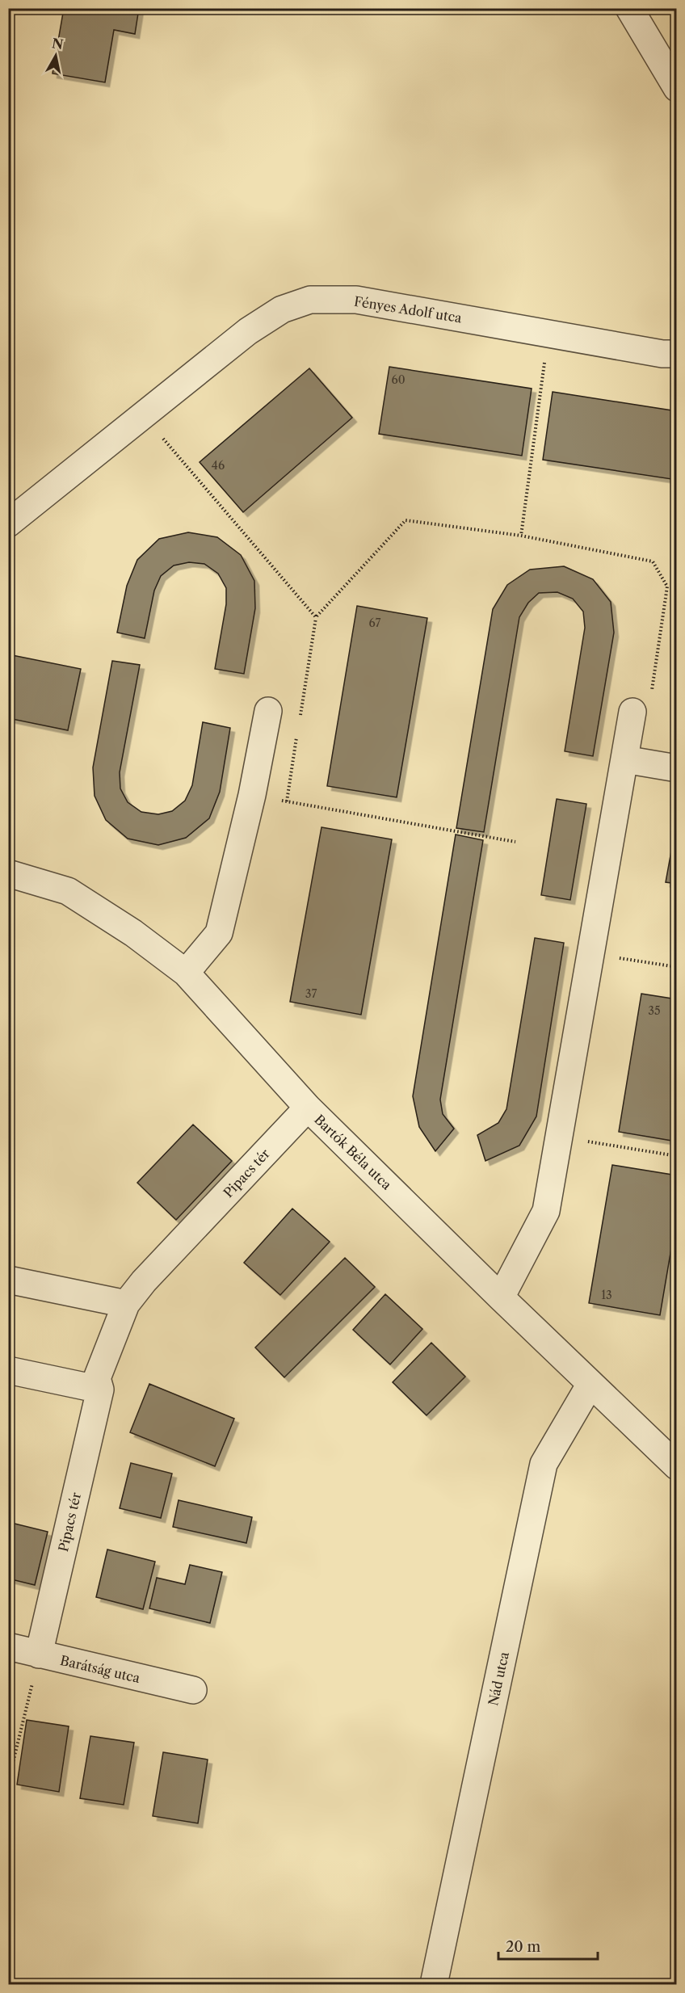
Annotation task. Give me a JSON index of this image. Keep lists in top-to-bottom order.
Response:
{
  "streets": {
    "street": [
      "Fényes Adolf utca",
      "Bartók Béla utca",
      "Pipacs tér",
      "Barátság utca",
      "Nád utca"
    ]
  },
  "crossings": [
    ["Bartók Béla utca", "Pipacs tér"],
    ["Bartók Béla utca", "Nád utca"],
    ["Pipacs tér", "Barátság utca"]
  ],
  "house_numbers": [
    "60",
    "46",
    "67",
    "37",
    "35",
    "13"
  ],
  "scale_bar": "20 m",
  "north": "top"
}
